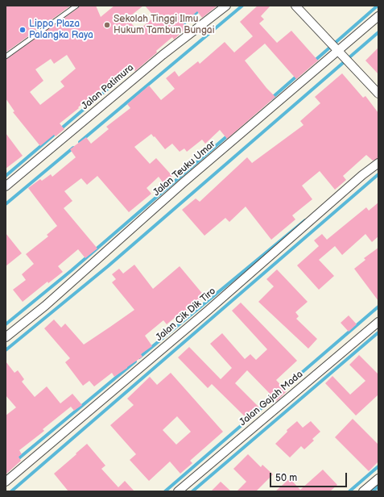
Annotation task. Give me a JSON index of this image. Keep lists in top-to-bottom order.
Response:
{
  "streets": {
    "street": [
      "Jalan Patimura",
      "Jalan Teuku Umar",
      "Jalan Cik Dik Tiro",
      "Jalan Gajah Mada"
    ]
  },
  "places": ["Sekolah Tinggi Ilmu Hukum Tambun Bungai", "Lippo Plaza Palangka Raya"],
  "scale_bar": "50 m"
}
